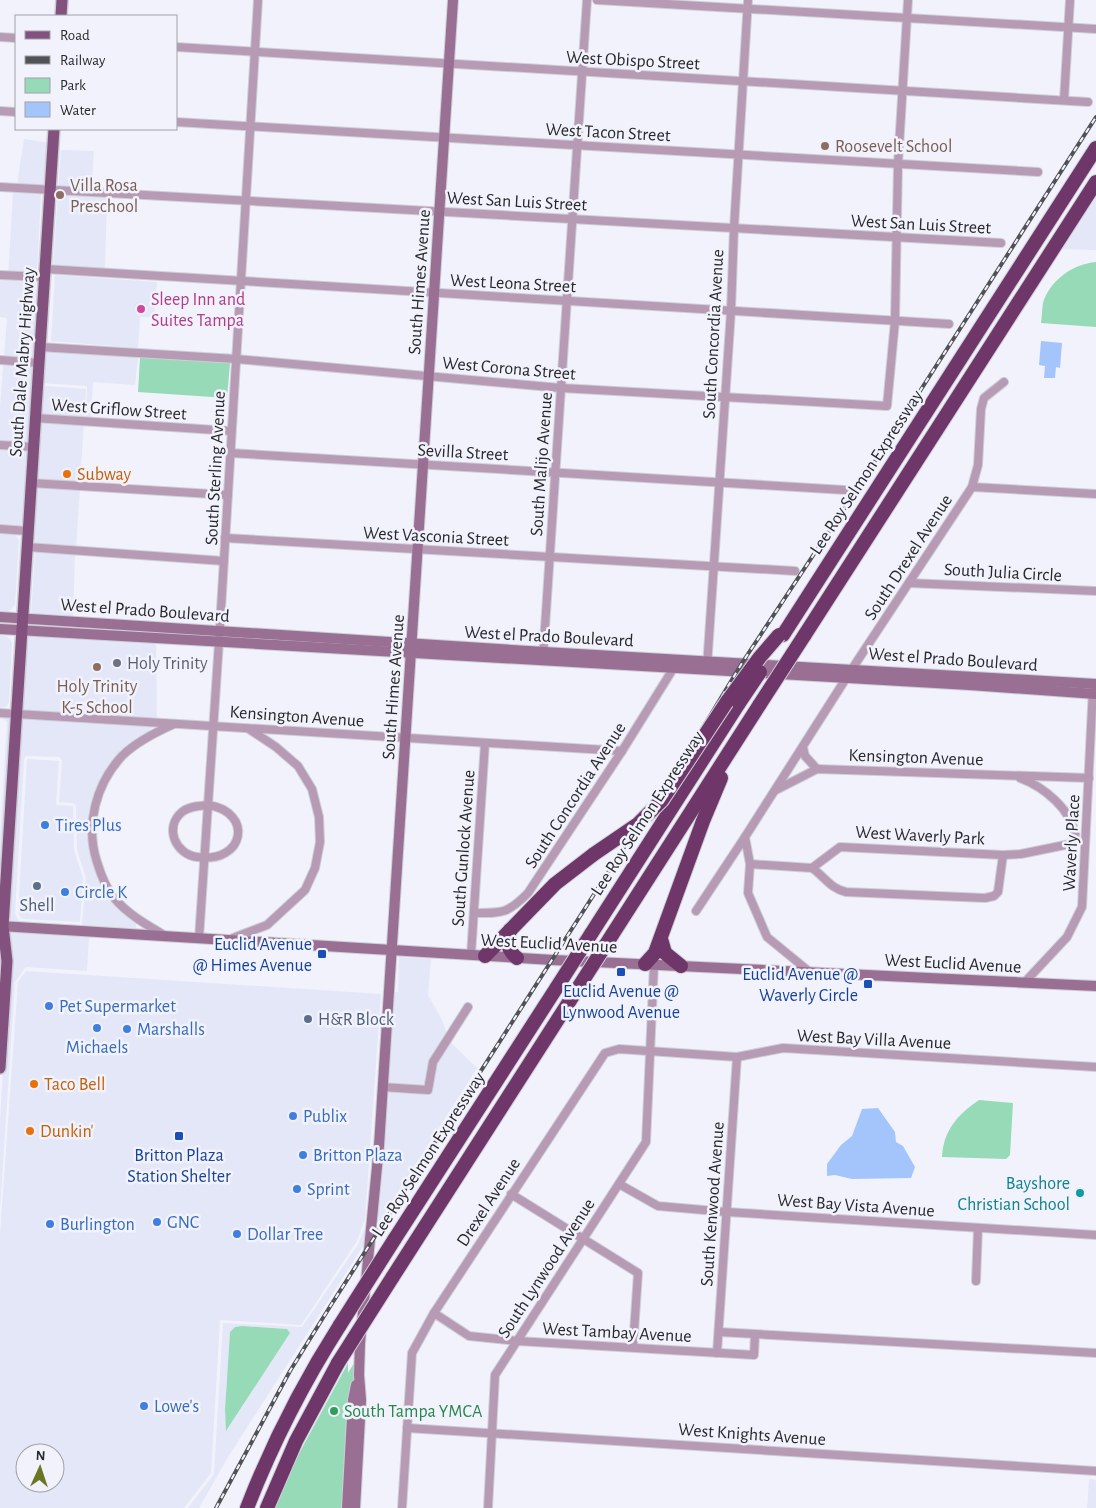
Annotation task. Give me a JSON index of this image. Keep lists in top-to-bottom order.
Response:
{
  "streets": {
    "highway": ["Lee Roy Selmon Expressway"],
    "main road": ["South Dale Mabry Highway"],
    "street": [
      "West Obispo Street",
      "West Tacon Street",
      "West San Luis Street",
      "South Himes Avenue",
      "West Leona Street",
      "South Concordia Avenue",
      "West Corona Street",
      "West Griflow Street",
      "Sevilla Street",
      "South Malijo Avenue",
      "South Sterling Avenue",
      "West Vasconia Street",
      "South Drexel Avenue",
      "South Julia Circle",
      "West el Prado Boulevard",
      "Kensington Avenue",
      "West Waverly Park",
      "Waverly Place",
      "South Gunlock Avenue",
      "West Euclid Avenue",
      "West Bay Villa Avenue",
      "Drexel Avenue",
      "South Kenwood Avenue",
      "West Bay Vista Avenue",
      "South Lynwood Avenue",
      "West Tambay Avenue",
      "West Knights Avenue"
    ]
  },
  "crossings": [
    ["West Obispo Street", "South Himes Avenue"],
    ["West Obispo Street", "South Concordia Avenue"],
    ["West Obispo Street", "South Malijo Avenue"],
    ["West Obispo Street", "South Sterling Avenue"],
    ["West Tacon Street", "South Himes Avenue"],
    ["West Tacon Street", "South Concordia Avenue"],
    ["West Tacon Street", "South Malijo Avenue"],
    ["West Tacon Street", "South Sterling Avenue"],
    ["West San Luis Street", "South Himes Avenue"],
    ["West San Luis Street", "South Concordia Avenue"],
    ["West San Luis Street", "South Dale Mabry Highway"],
    ["West San Luis Street", "South Malijo Avenue"],
    ["West San Luis Street", "South Sterling Avenue"],
    ["South Himes Avenue", "West Leona Street"],
    ["South Himes Avenue", "West Corona Street"],
    ["South Himes Avenue", "Sevilla Street"],
    ["South Himes Avenue", "West Vasconia Street"],
    ["South Himes Avenue", "West el Prado Boulevard"],
    ["South Himes Avenue", "Kensington Avenue"],
    ["South Himes Avenue", "West Euclid Avenue"],
    ["West Leona Street", "South Concordia Avenue"],
    ["West Leona Street", "South Dale Mabry Highway"],
    ["West Leona Street", "West Corona Street"],
    ["West Leona Street", "South Malijo Avenue"],
    ["West Leona Street", "South Sterling Avenue"],
    ["South Concordia Avenue", "West Corona Street"],
    ["South Concordia Avenue", "Sevilla Street"],
    ["South Concordia Avenue", "West Vasconia Street"],
    ["South Concordia Avenue", "West el Prado Boulevard"],
    ["South Concordia Avenue", "Kensington Avenue"],
    ["South Concordia Avenue", "South Gunlock Avenue"],
    ["South Dale Mabry Highway", "West Corona Street"],
    ["South Dale Mabry Highway", "West Griflow Street"],
    ["South Dale Mabry Highway", "West el Prado Boulevard"],
    ["South Dale Mabry Highway", "Kensington Avenue"],
    ["South Dale Mabry Highway", "West Euclid Avenue"],
    ["West Corona Street", "South Malijo Avenue"],
    ["West Corona Street", "South Sterling Avenue"],
    ["West Griflow Street", "South Sterling Avenue"],
    ["Sevilla Street", "South Malijo Avenue"],
    ["Sevilla Street", "South Sterling Avenue"],
    ["South Malijo Avenue", "West Vasconia Street"],
    ["South Malijo Avenue", "West el Prado Boulevard"],
    ["South Sterling Avenue", "West Vasconia Street"],
    ["South Sterling Avenue", "West el Prado Boulevard"],
    ["South Sterling Avenue", "Kensington Avenue"],
    ["South Sterling Avenue", "West Euclid Avenue"],
    ["South Drexel Avenue", "South Julia Circle"],
    ["South Drexel Avenue", "West el Prado Boulevard"],
    ["South Drexel Avenue", "Kensington Avenue"],
    ["West el Prado Boulevard", "Waverly Place"],
    ["Kensington Avenue", "West Waverly Park"],
    ["Kensington Avenue", "Waverly Place"],
    ["Kensington Avenue", "South Gunlock Avenue"],
    ["Waverly Place", "West Euclid Avenue"],
    ["South Gunlock Avenue", "West Euclid Avenue"],
    ["West Bay Villa Avenue", "Drexel Avenue"],
    ["West Bay Villa Avenue", "South Kenwood Avenue"],
    ["West Bay Villa Avenue", "South Lynwood Avenue"],
    ["Drexel Avenue", "South Lynwood Avenue"],
    ["Drexel Avenue", "West Tambay Avenue"],
    ["Drexel Avenue", "West Knights Avenue"],
    ["South Kenwood Avenue", "West Bay Vista Avenue"],
    ["South Kenwood Avenue", "West Tambay Avenue"],
    ["West Bay Vista Avenue", "South Lynwood Avenue"],
    ["South Lynwood Avenue", "West Tambay Avenue"],
    ["South Lynwood Avenue", "West Knights Avenue"]
  ],
  "places": {
    "other": [
      "Roosevelt School",
      "Villa Rosa Preschool",
      "Sleep Inn and Suites Tampa",
      "Subway",
      "Holy Trinity",
      "Holy Trinity K-5 School",
      "Tires Plus",
      "Shell",
      "Circle K",
      "Pet Supermarket",
      "H&R Block",
      "Michaels",
      "Marshalls",
      "Taco Bell",
      "Publix",
      "Dunkin'",
      "Britton Plaza",
      "Sprint",
      "Bayshore Christian School",
      "GNC",
      "Burlington",
      "Dollar Tree",
      "Lowe's",
      "South Tampa YMCA"
    ],
    "transit": [
      "Euclid Avenue @ Himes Avenue",
      "Euclid Avenue @ Lynwood Avenue",
      "Euclid Avenue @ Waverly Circle",
      "Britton Plaza Station Shelter"
    ]
  },
  "legend": [
    "Road",
    "Railway",
    "Park",
    "Water"
  ],
  "north": "top"
}
